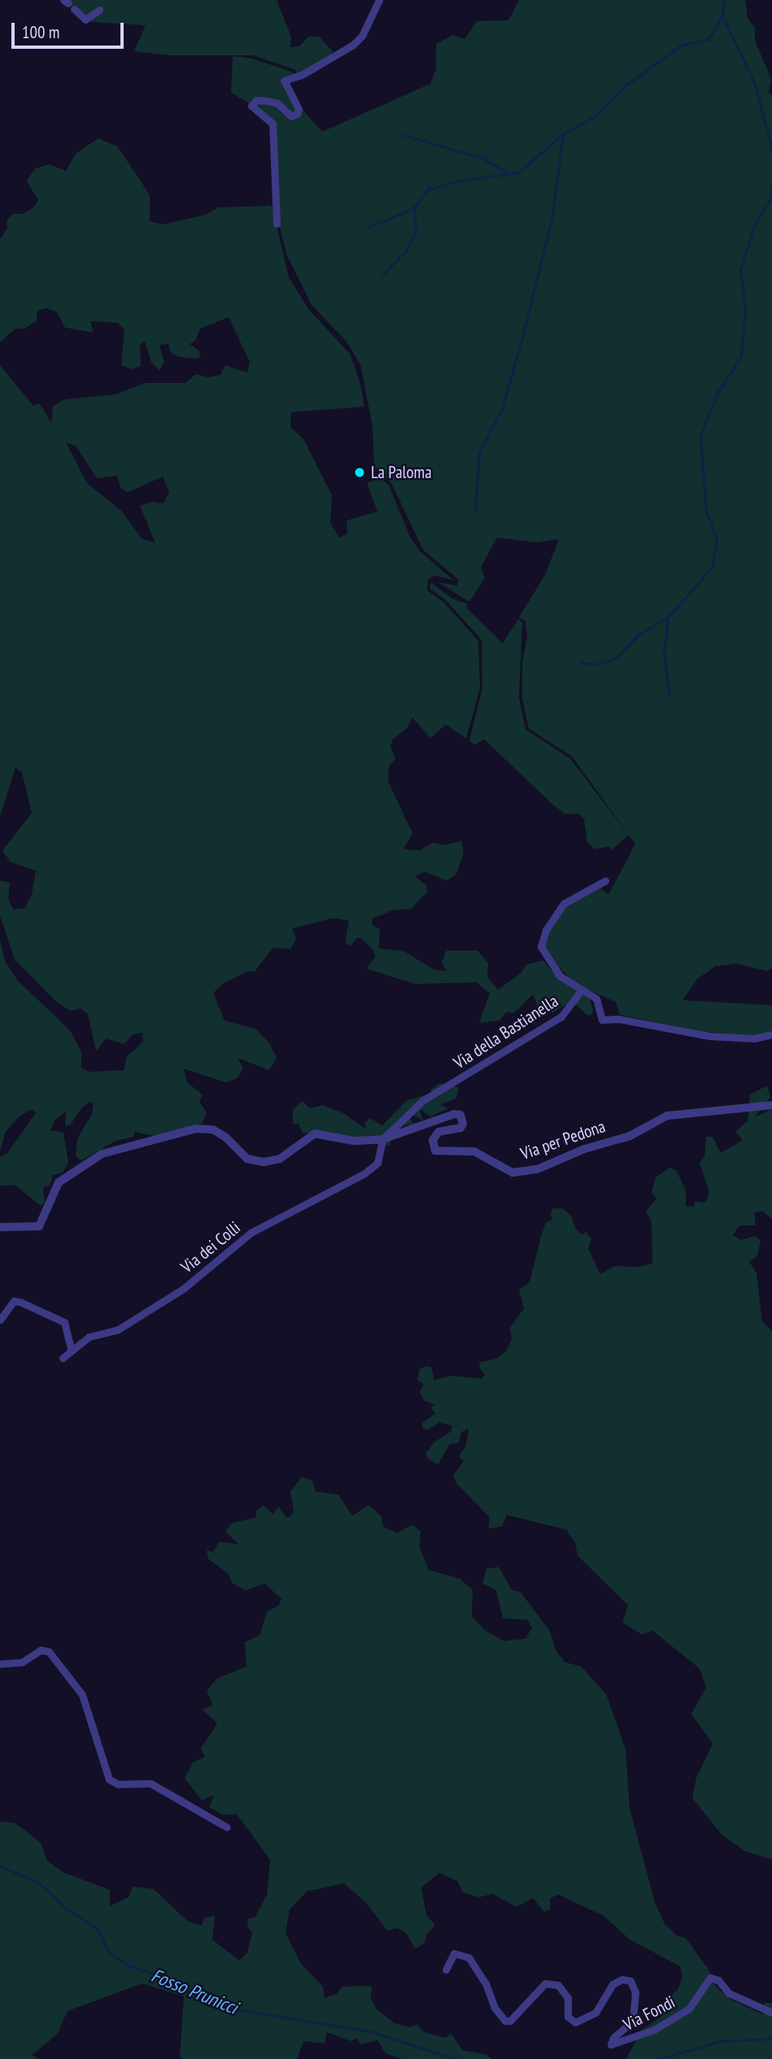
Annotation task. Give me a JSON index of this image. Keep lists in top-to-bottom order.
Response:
{
  "streets": {
    "street": [
      "Via della Bastianella",
      "Via per Pedona",
      "Via dei Colli",
      "Via Fondi"
    ]
  },
  "crossings": [
    ["Via della Bastianella", "Via per Pedona"],
    ["Via della Bastianella", "Via dei Colli"],
    ["Via per Pedona", "Via dei Colli"]
  ],
  "water": ["Fosso Prunicci"],
  "places": ["La Paloma"],
  "scale_bar": "100 m"
}
